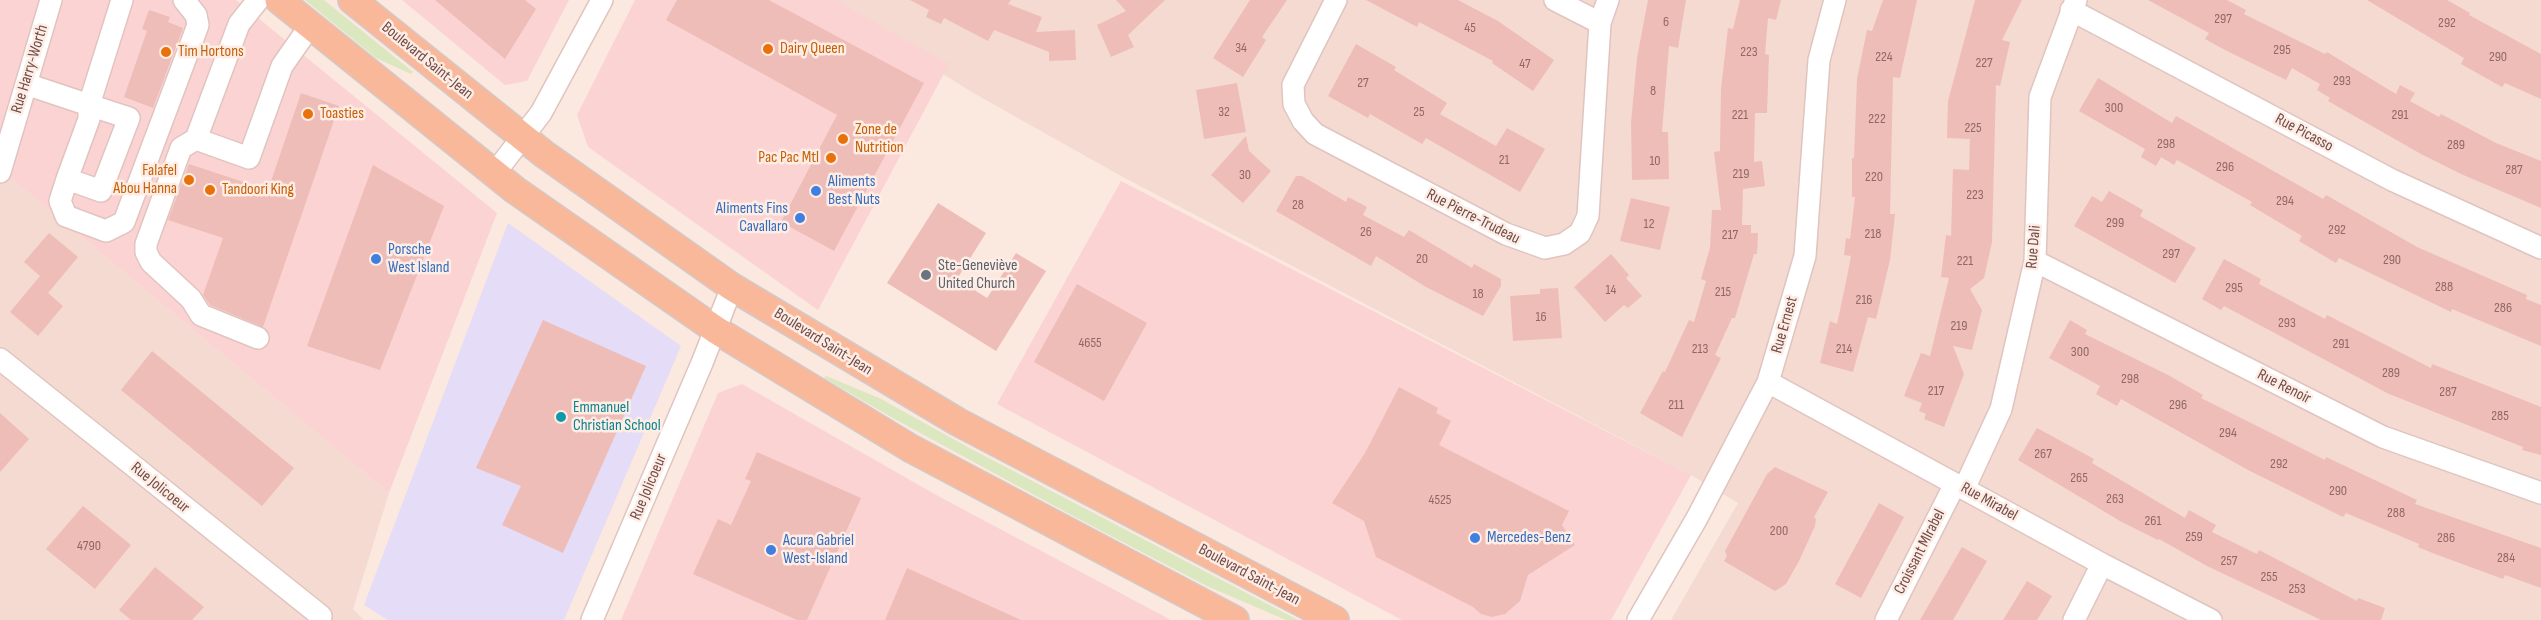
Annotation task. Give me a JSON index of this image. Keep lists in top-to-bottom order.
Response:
{
  "streets": {
    "main road": ["Boulevard Saint-Jean"],
    "street": [
      "Rue Harry-Worth",
      "Rue Picasso",
      "Rue Pierre-Trudeau",
      "Rue Dali",
      "Rue Ernest",
      "Rue Renoir",
      "Rue Jolicoeur",
      "Rue Mirabel",
      "Croissant MIrabel"
    ]
  },
  "crossings": [
    ["Boulevard Saint-Jean", "Rue Jolicoeur"],
    ["Rue Picasso", "Rue Dali"],
    ["Rue Dali", "Rue Renoir"],
    ["Rue Dali", "Rue Mirabel"],
    ["Rue Dali", "Croissant MIrabel"],
    ["Rue Ernest", "Rue Mirabel"],
    ["Rue Mirabel", "Croissant MIrabel"]
  ],
  "places": [
    "Dairy Queen",
    "Tim Hortons",
    "Toasties",
    "Zone de Nutrition",
    "Pac Pac Mtl",
    "Falafel Abou Hanna",
    "Tandoori King",
    "Aliments Best Nuts",
    "Aliments Fins Cavallaro",
    "Porsche West Island",
    "Ste-Geneviève United Church",
    "Emmanuel Christian School",
    "Mercedes-Benz",
    "Acura Gabriel West-Island"
  ],
  "house_numbers": [
    "297",
    "6",
    "292",
    "45",
    "34",
    "295",
    "223",
    "224",
    "290",
    "227",
    "47",
    "293",
    "27",
    "8",
    "300",
    "32",
    "25",
    "221",
    "291",
    "222",
    "225",
    "298",
    "289",
    "21",
    "10",
    "296",
    "287",
    "219",
    "30",
    "220",
    "223",
    "294",
    "28",
    "299",
    "12",
    "292",
    "26",
    "218",
    "217",
    "297",
    "20",
    "290",
    "221",
    "288",
    "295",
    "14",
    "215",
    "18",
    "216",
    "286",
    "16",
    "293",
    "219",
    "4655",
    "291",
    "213",
    "214",
    "300",
    "289",
    "298",
    "217",
    "287",
    "211",
    "296",
    "285",
    "294",
    "267",
    "292",
    "265",
    "290",
    "263",
    "4525",
    "288",
    "261",
    "200",
    "259",
    "286",
    "4790",
    "284",
    "257",
    "255",
    "253"
  ]
}
